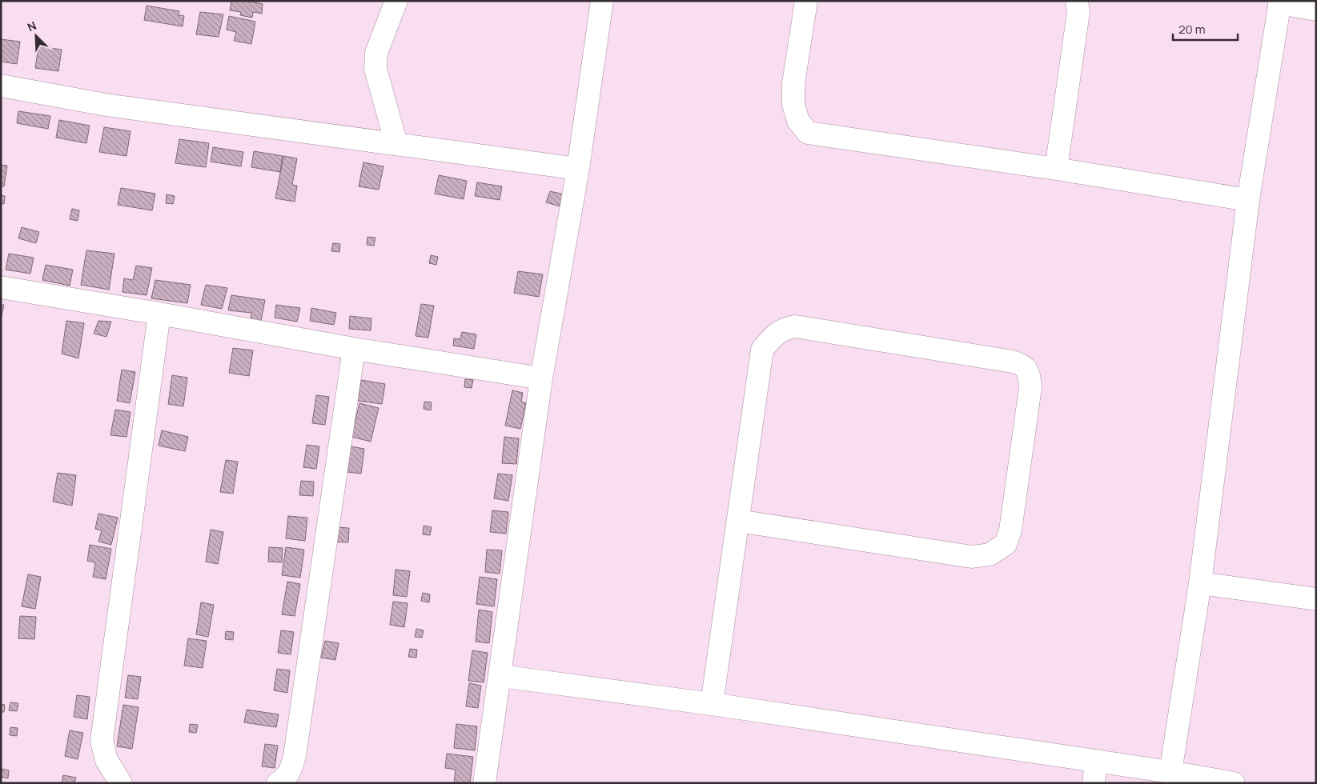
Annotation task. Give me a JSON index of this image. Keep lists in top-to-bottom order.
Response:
{
  "scale_bar": "20 m",
  "north": "top left"
}
